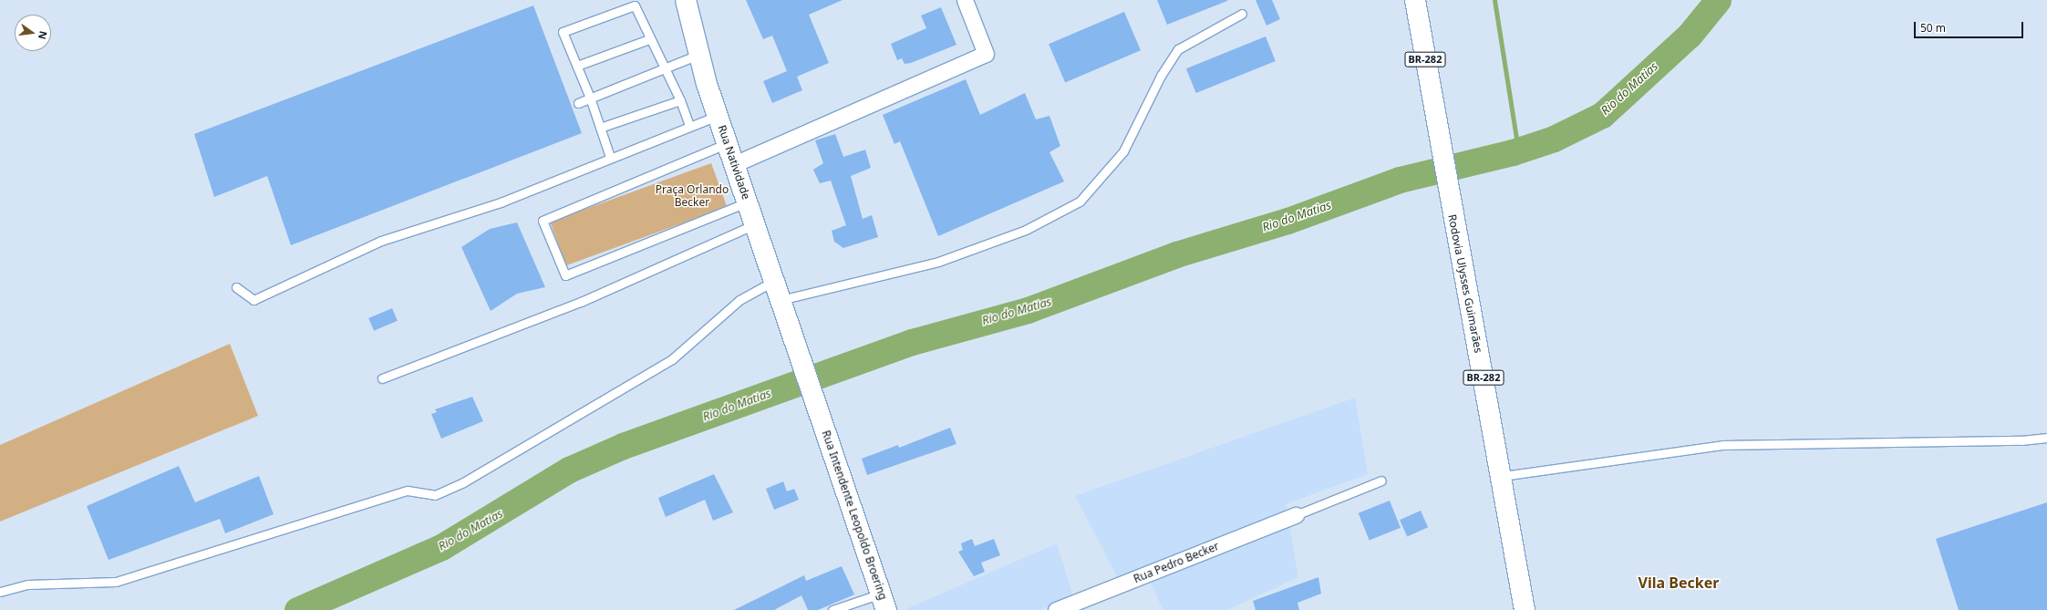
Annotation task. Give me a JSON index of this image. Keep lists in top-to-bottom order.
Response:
{
  "streets": {
    "main road": [
      "BR-282",
      "Rua Natividade",
      "Rodovia Ulysses Guimarães",
      "Rua Intendente Leopoldo Broering"
    ],
    "street": ["Rua Pedro Becker"]
  },
  "crossings": [
    ["Rua Natividade", "Rua Intendente Leopoldo Broering"]
  ],
  "districts": ["Vila Becker"],
  "water": ["Rio do Matias"],
  "parks": ["Praça Orlando Becker"],
  "scale_bar": "50 m",
  "north": "right"
}
